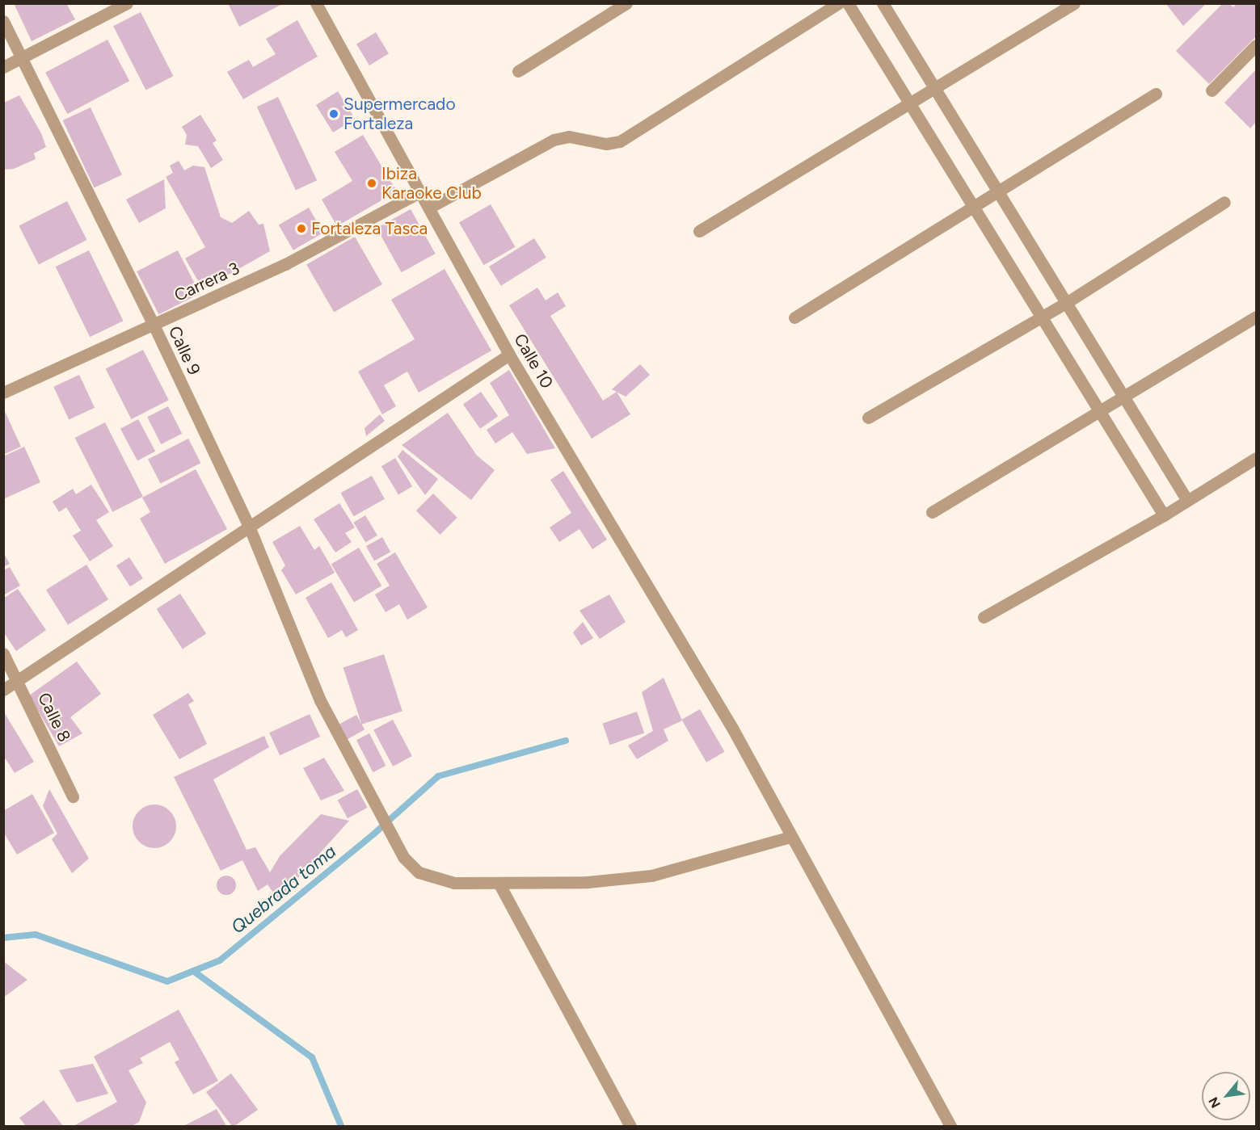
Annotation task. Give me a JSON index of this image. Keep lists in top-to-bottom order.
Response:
{
  "streets": {
    "street": [
      "Carrera 3",
      "Calle 9",
      "Calle 10",
      "Calle 8"
    ]
  },
  "crossings": [
    ["Carrera 3", "Calle 9"],
    ["Carrera 3", "Calle 10"],
    ["Calle 9", "Calle 10"]
  ],
  "water": ["Quebrada toma"],
  "places": ["Supermercado Fortaleza", "Ibiza Karaoke Club", "Fortaleza Tasca"],
  "north": "bottom left"
}
